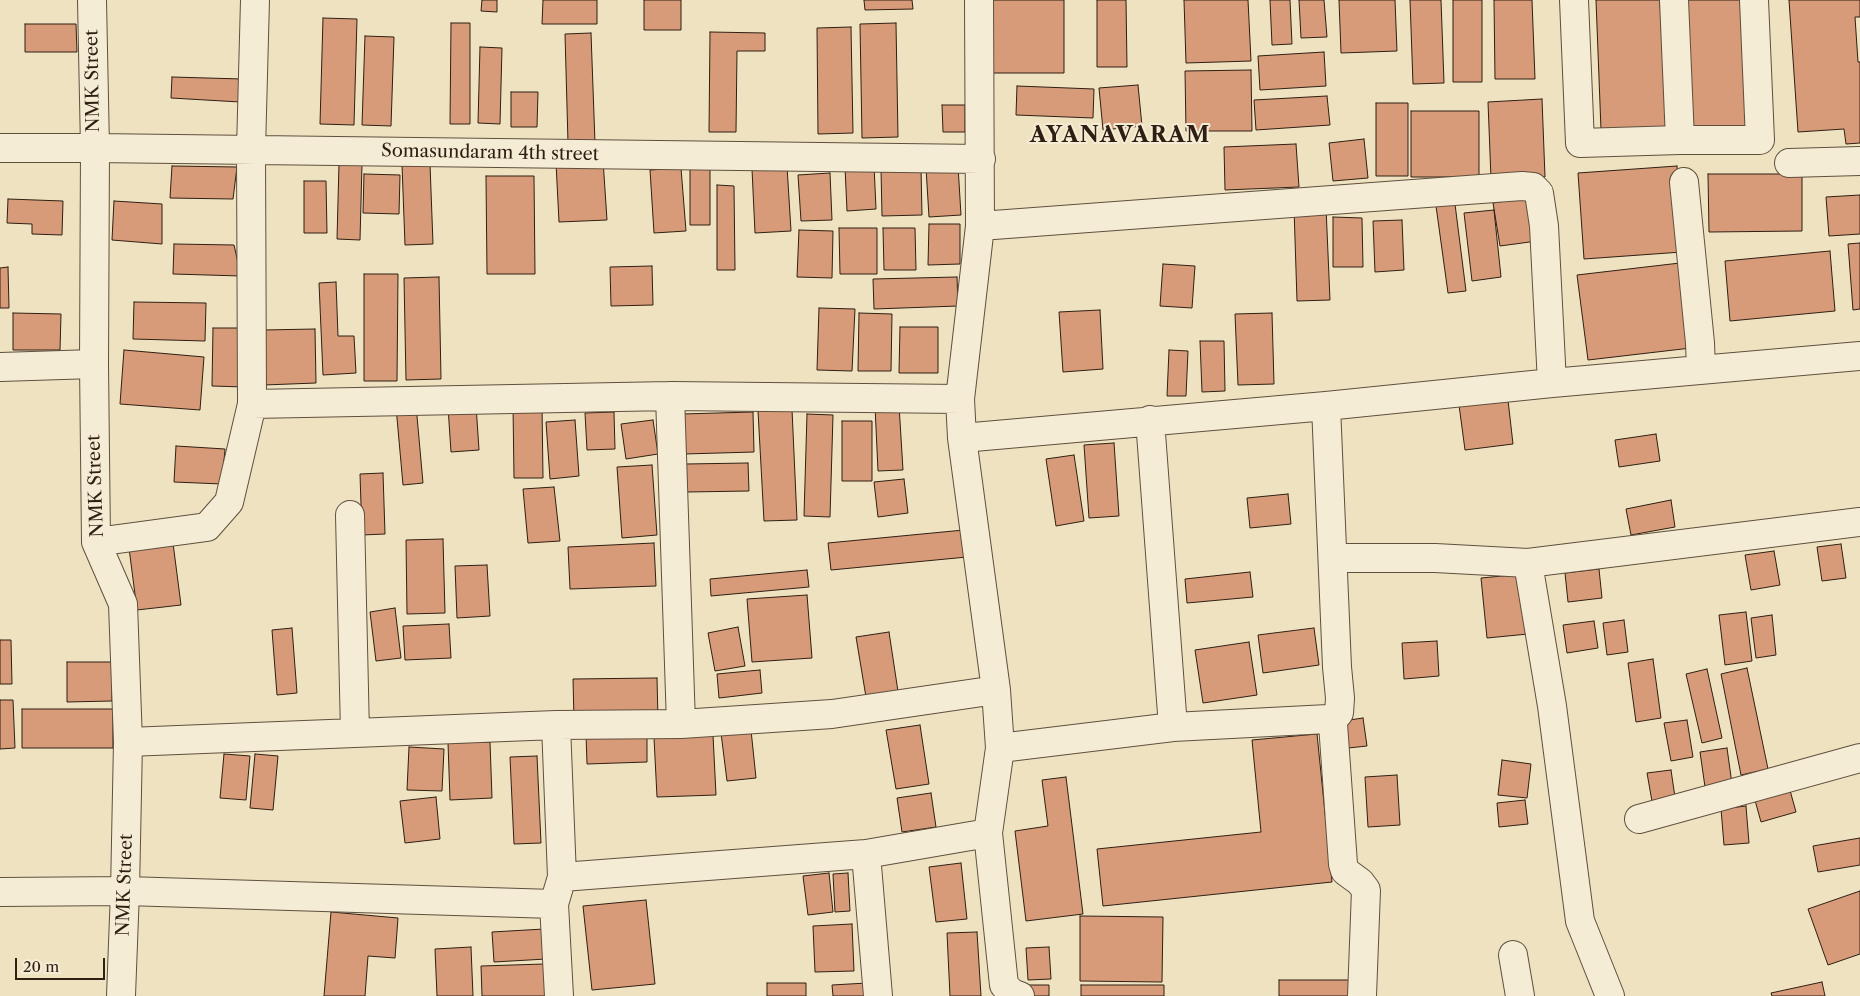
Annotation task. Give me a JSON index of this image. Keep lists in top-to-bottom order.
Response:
{
  "streets": {
    "street": ["NMK Street", "Somasundaram 4th street"]
  },
  "crossings": [
    ["NMK Street", "Somasundaram 4th street"]
  ],
  "districts": ["AYANAVARAM"],
  "scale_bar": "20 m"
}
